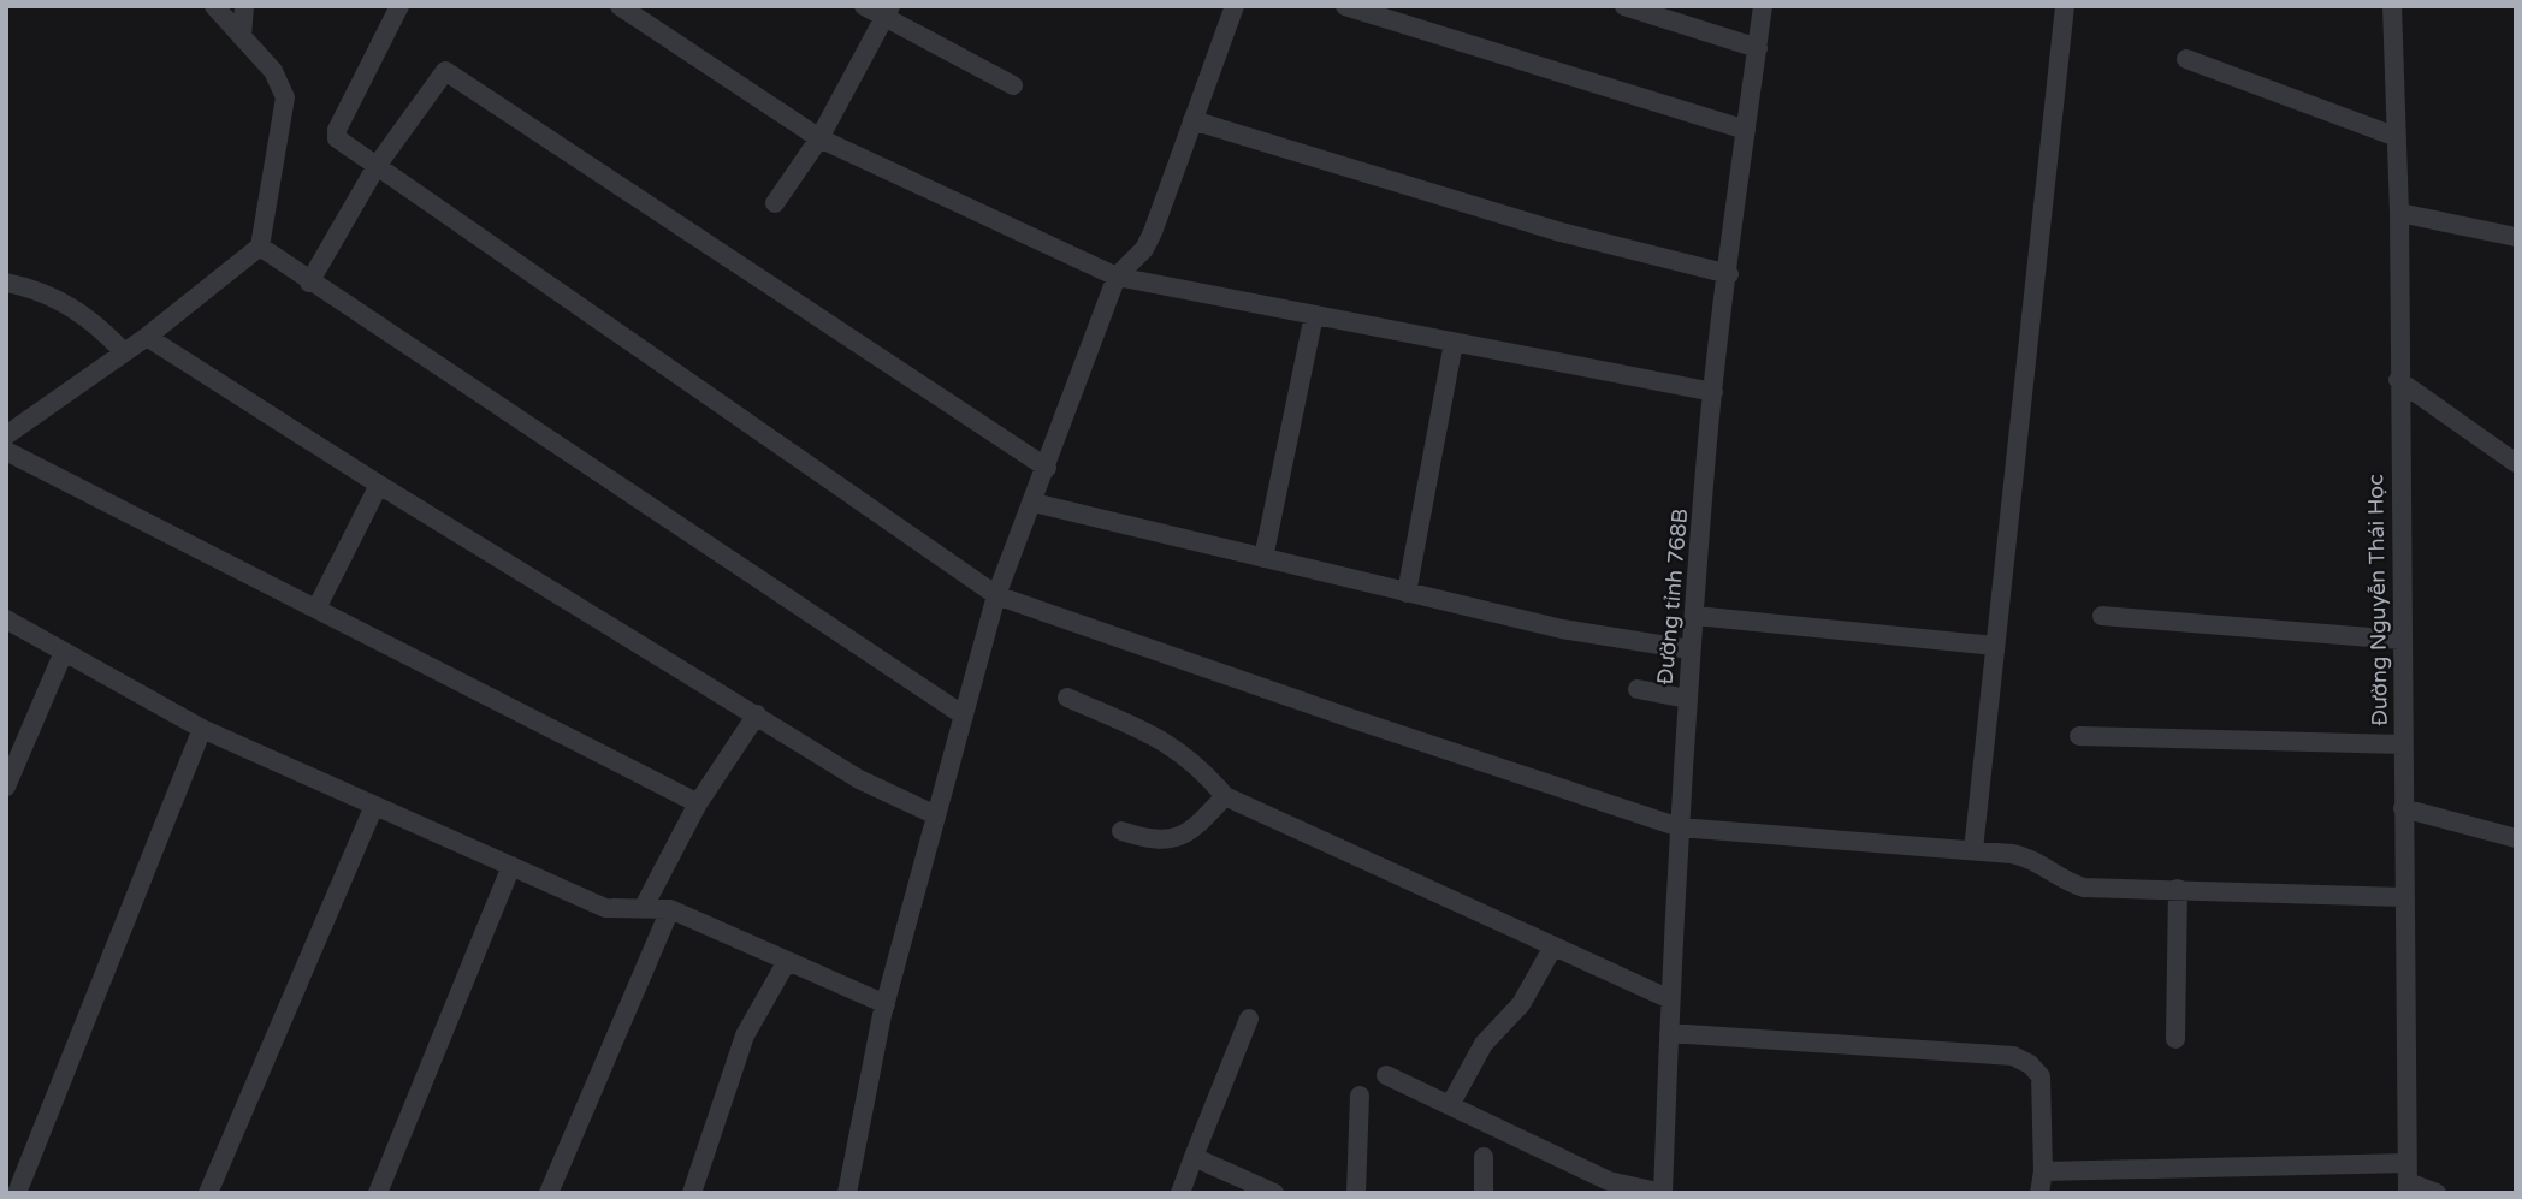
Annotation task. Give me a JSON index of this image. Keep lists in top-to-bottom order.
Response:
{
  "streets": {
    "street": ["Đường tỉnh 768B", "Đường Nguyễn Thái Học"]
  }
}
